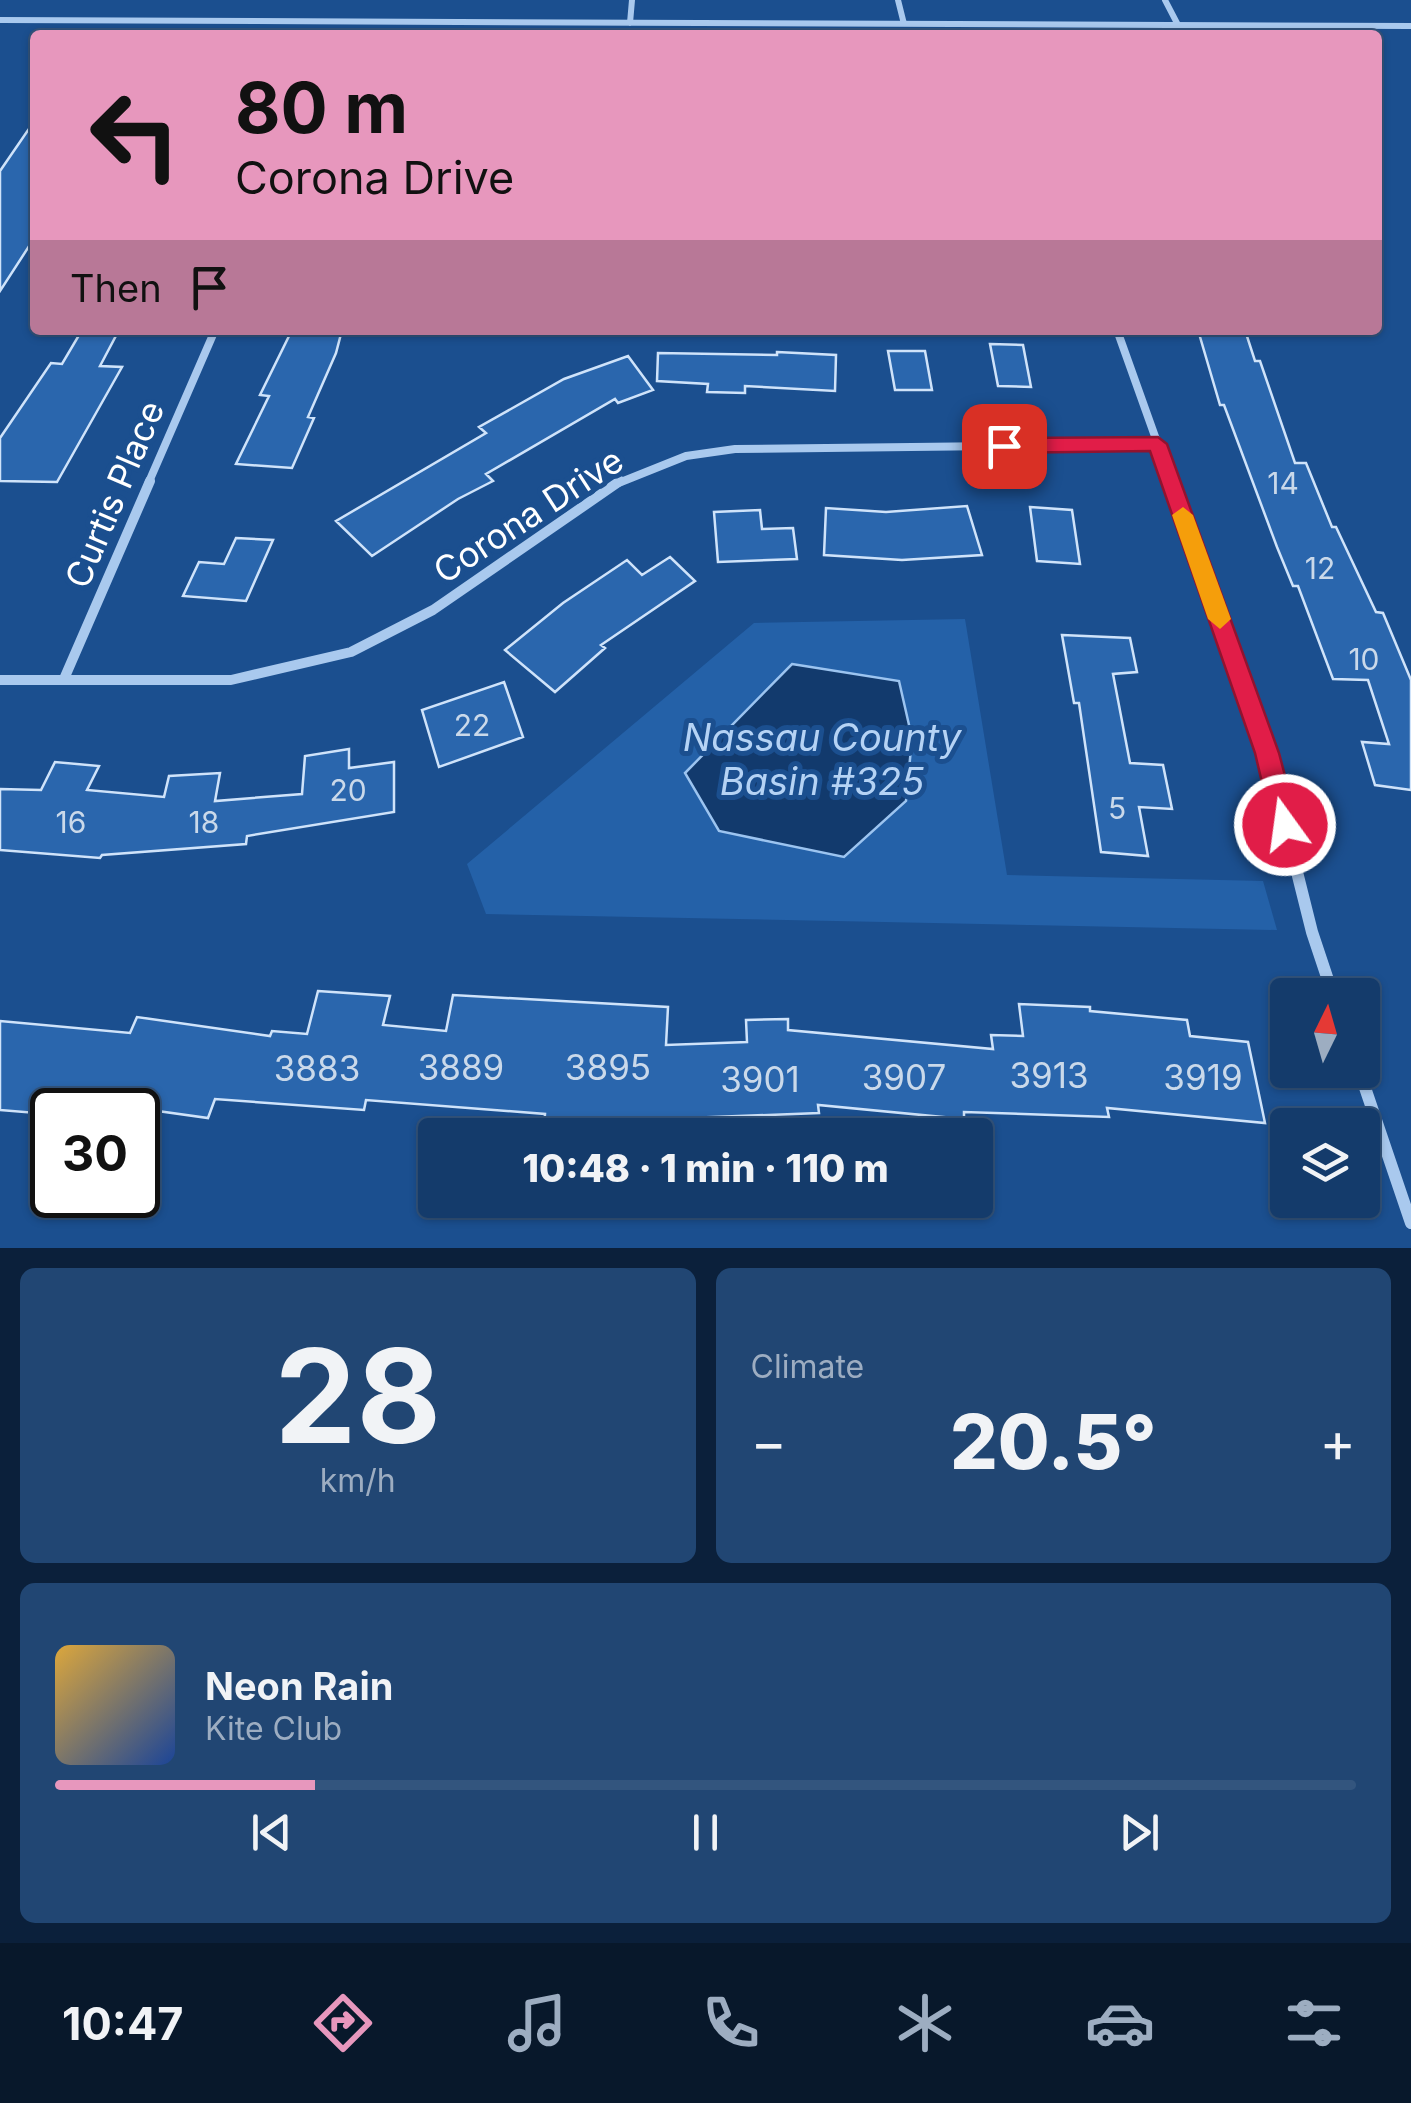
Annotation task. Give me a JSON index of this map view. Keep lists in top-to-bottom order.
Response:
{
  "streets": {
    "street": ["Curtis Place", "Corona Drive"]
  },
  "crossings": [
    ["Curtis Place", "Corona Drive"]
  ],
  "water": ["Nassau County Basin #325"],
  "house_numbers": [
    "14",
    "12",
    "10",
    "22",
    "20",
    "5",
    "16",
    "18",
    "3889",
    "3895",
    "3883",
    "3913",
    "3907",
    "3919",
    "3901"
  ],
  "north": "top",
  "page": {
    "turn": ["80 m", "Corona Drive"],
    "then": "Then",
    "limit": "30",
    "trip": "10:48 · 1 min · 110 m",
    "tile": [
      ["28", "km/h"],
      "Climate"
    ],
    "heat": ["−", "20.5°", "+"],
    "song": ["Neon Rain", "Kite Club"],
    "tabs": "10:47"
  }
}
